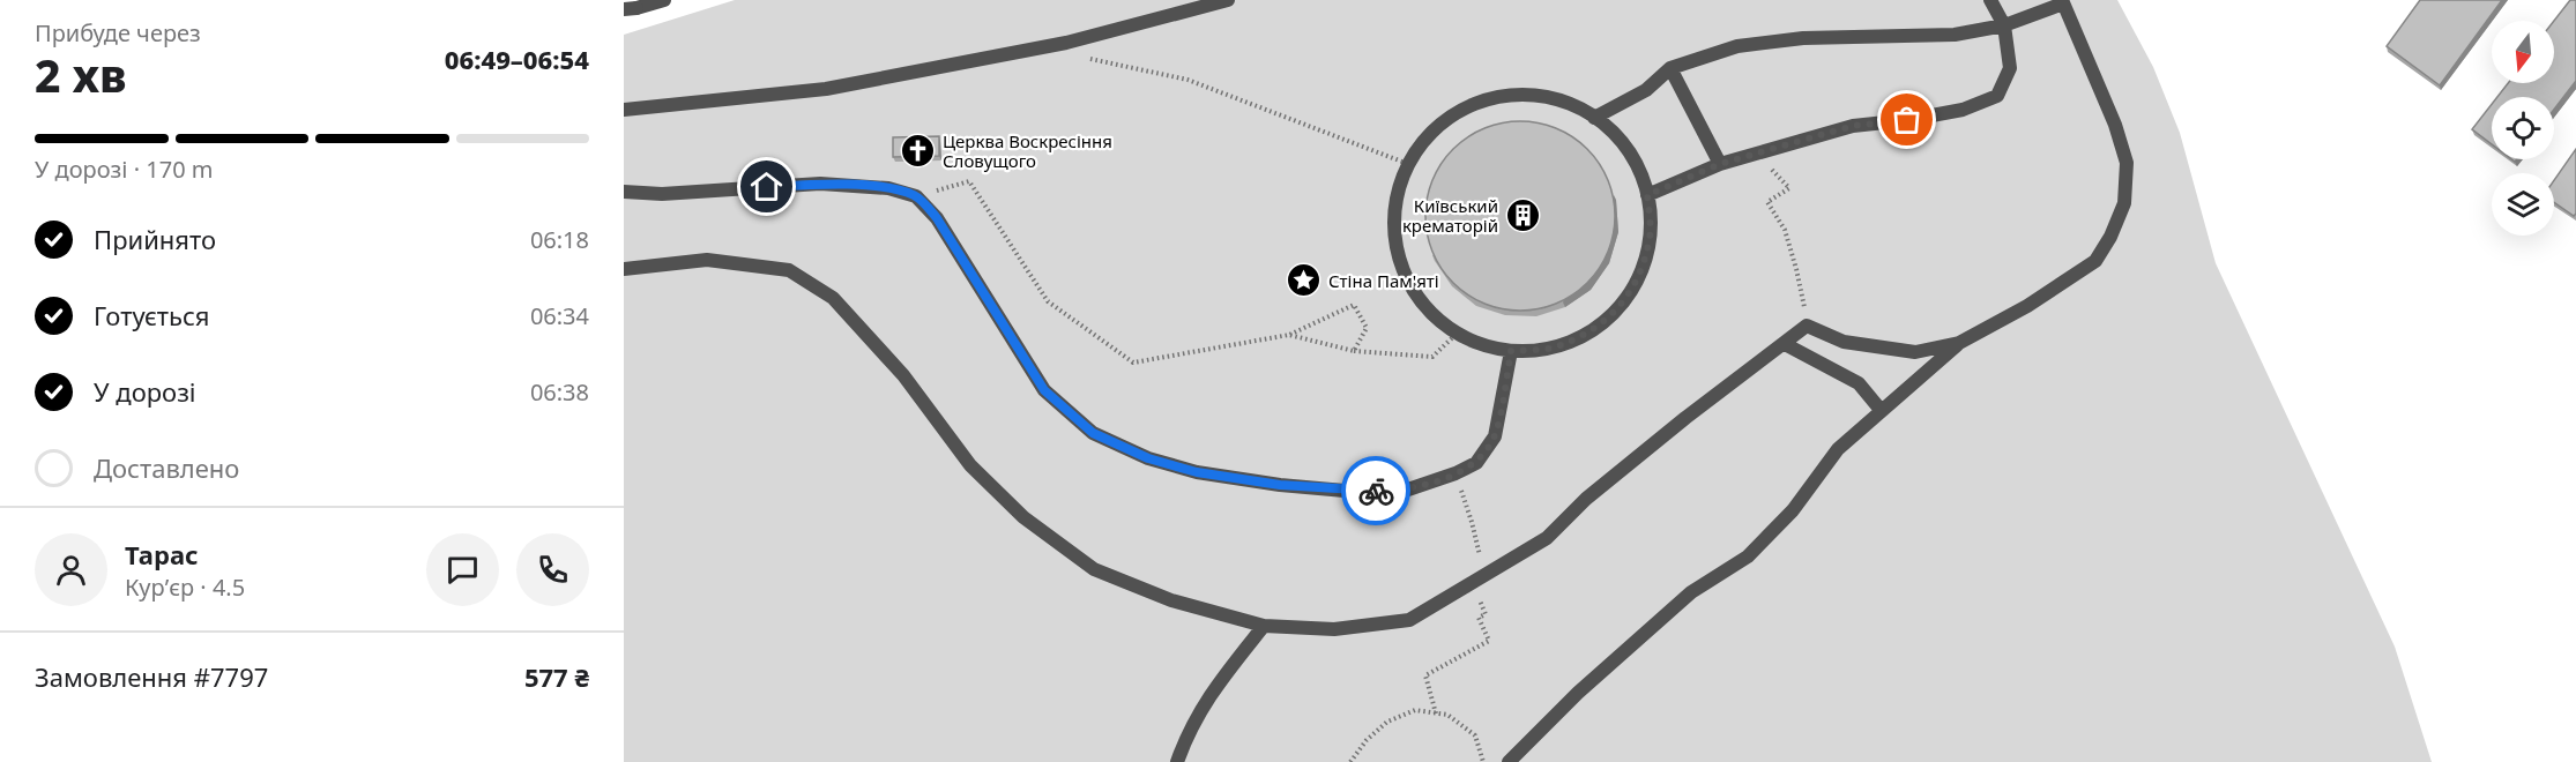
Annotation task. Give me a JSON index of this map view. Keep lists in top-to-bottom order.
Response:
{
  "places": {
    "church": ["Церква Воскресіння Словущого"],
    "building": ["Київський крематорій"],
    "place": ["Стіна Пам'яті"]
  },
  "north": "bottom",
  "page": {
    "heading": ["2 хв", "Прибуде через", "06:49–06:54"],
    "panel": [
      "Тарас",
      "Кур’єр · 4.5",
      "Замовлення #7797",
      "577 ₴"
    ],
    "bar": "У дорозі · 170 m",
    "list": [
      ["Прийнято", "06:18"],
      ["Готується", "06:34"],
      ["У дорозі", "06:38"],
      "Доставлено"
    ]
  }
}
